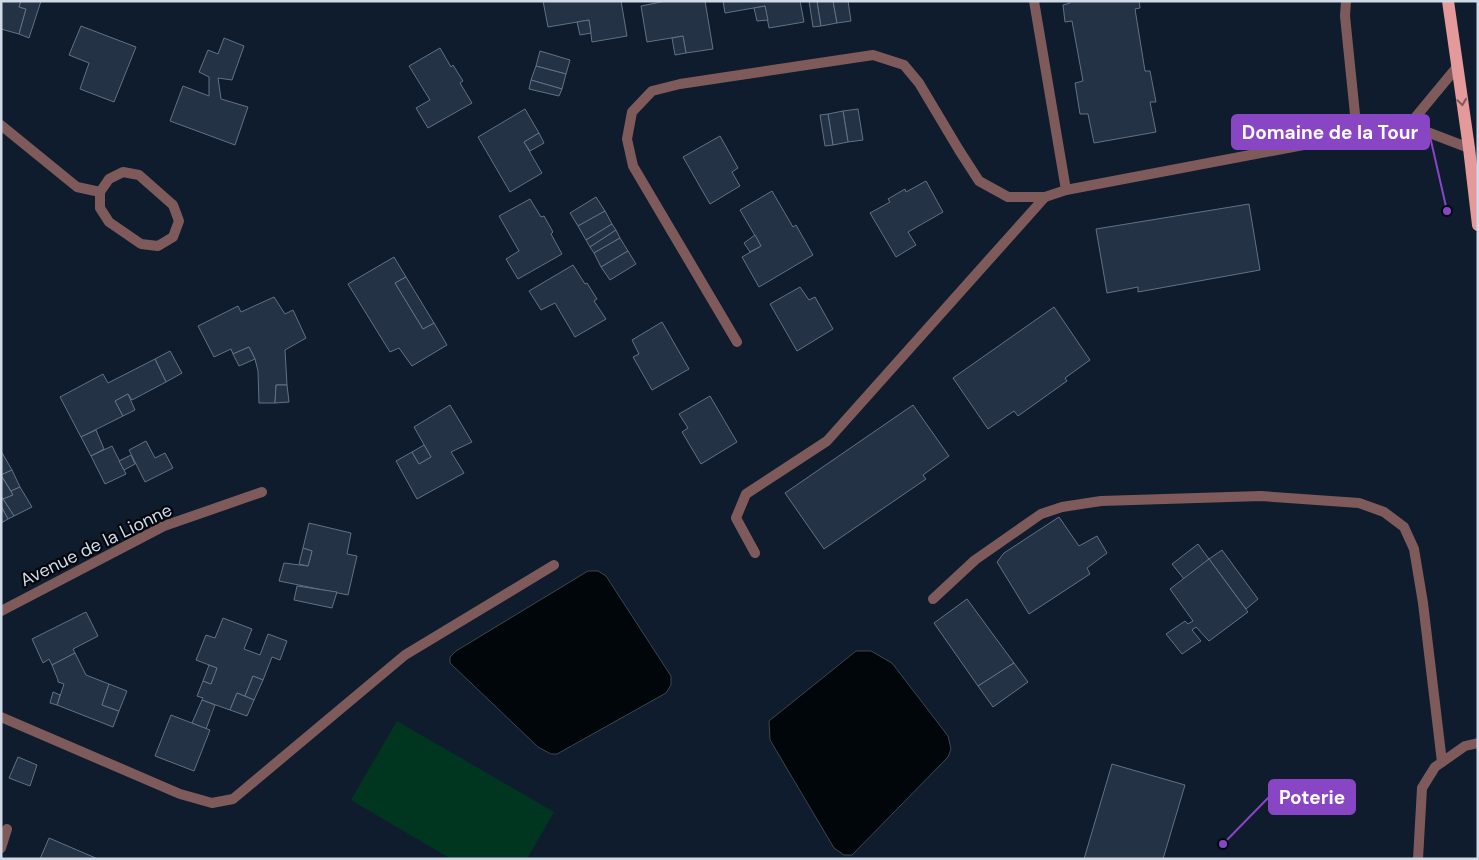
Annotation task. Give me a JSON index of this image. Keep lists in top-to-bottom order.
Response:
{
  "streets": {
    "street": ["Avenue de la Lionne"]
  },
  "places": ["Domaine de la Tour", "Poterie"]
}
